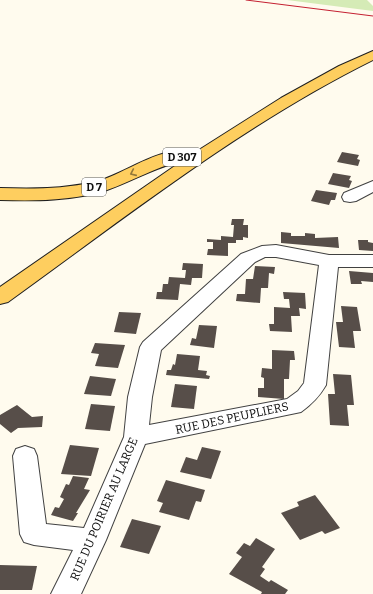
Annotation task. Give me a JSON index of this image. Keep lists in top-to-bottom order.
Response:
{
  "streets": {
    "main road": ["D 307", "D 7"],
    "street": ["RUE DES PEUPLIERS", "RUE DU POIRIER AU LARGE"]
  },
  "crossings": [
    ["D 307", "D 7"],
    ["RUE DES PEUPLIERS", "RUE DU POIRIER AU LARGE"]
  ]
}
